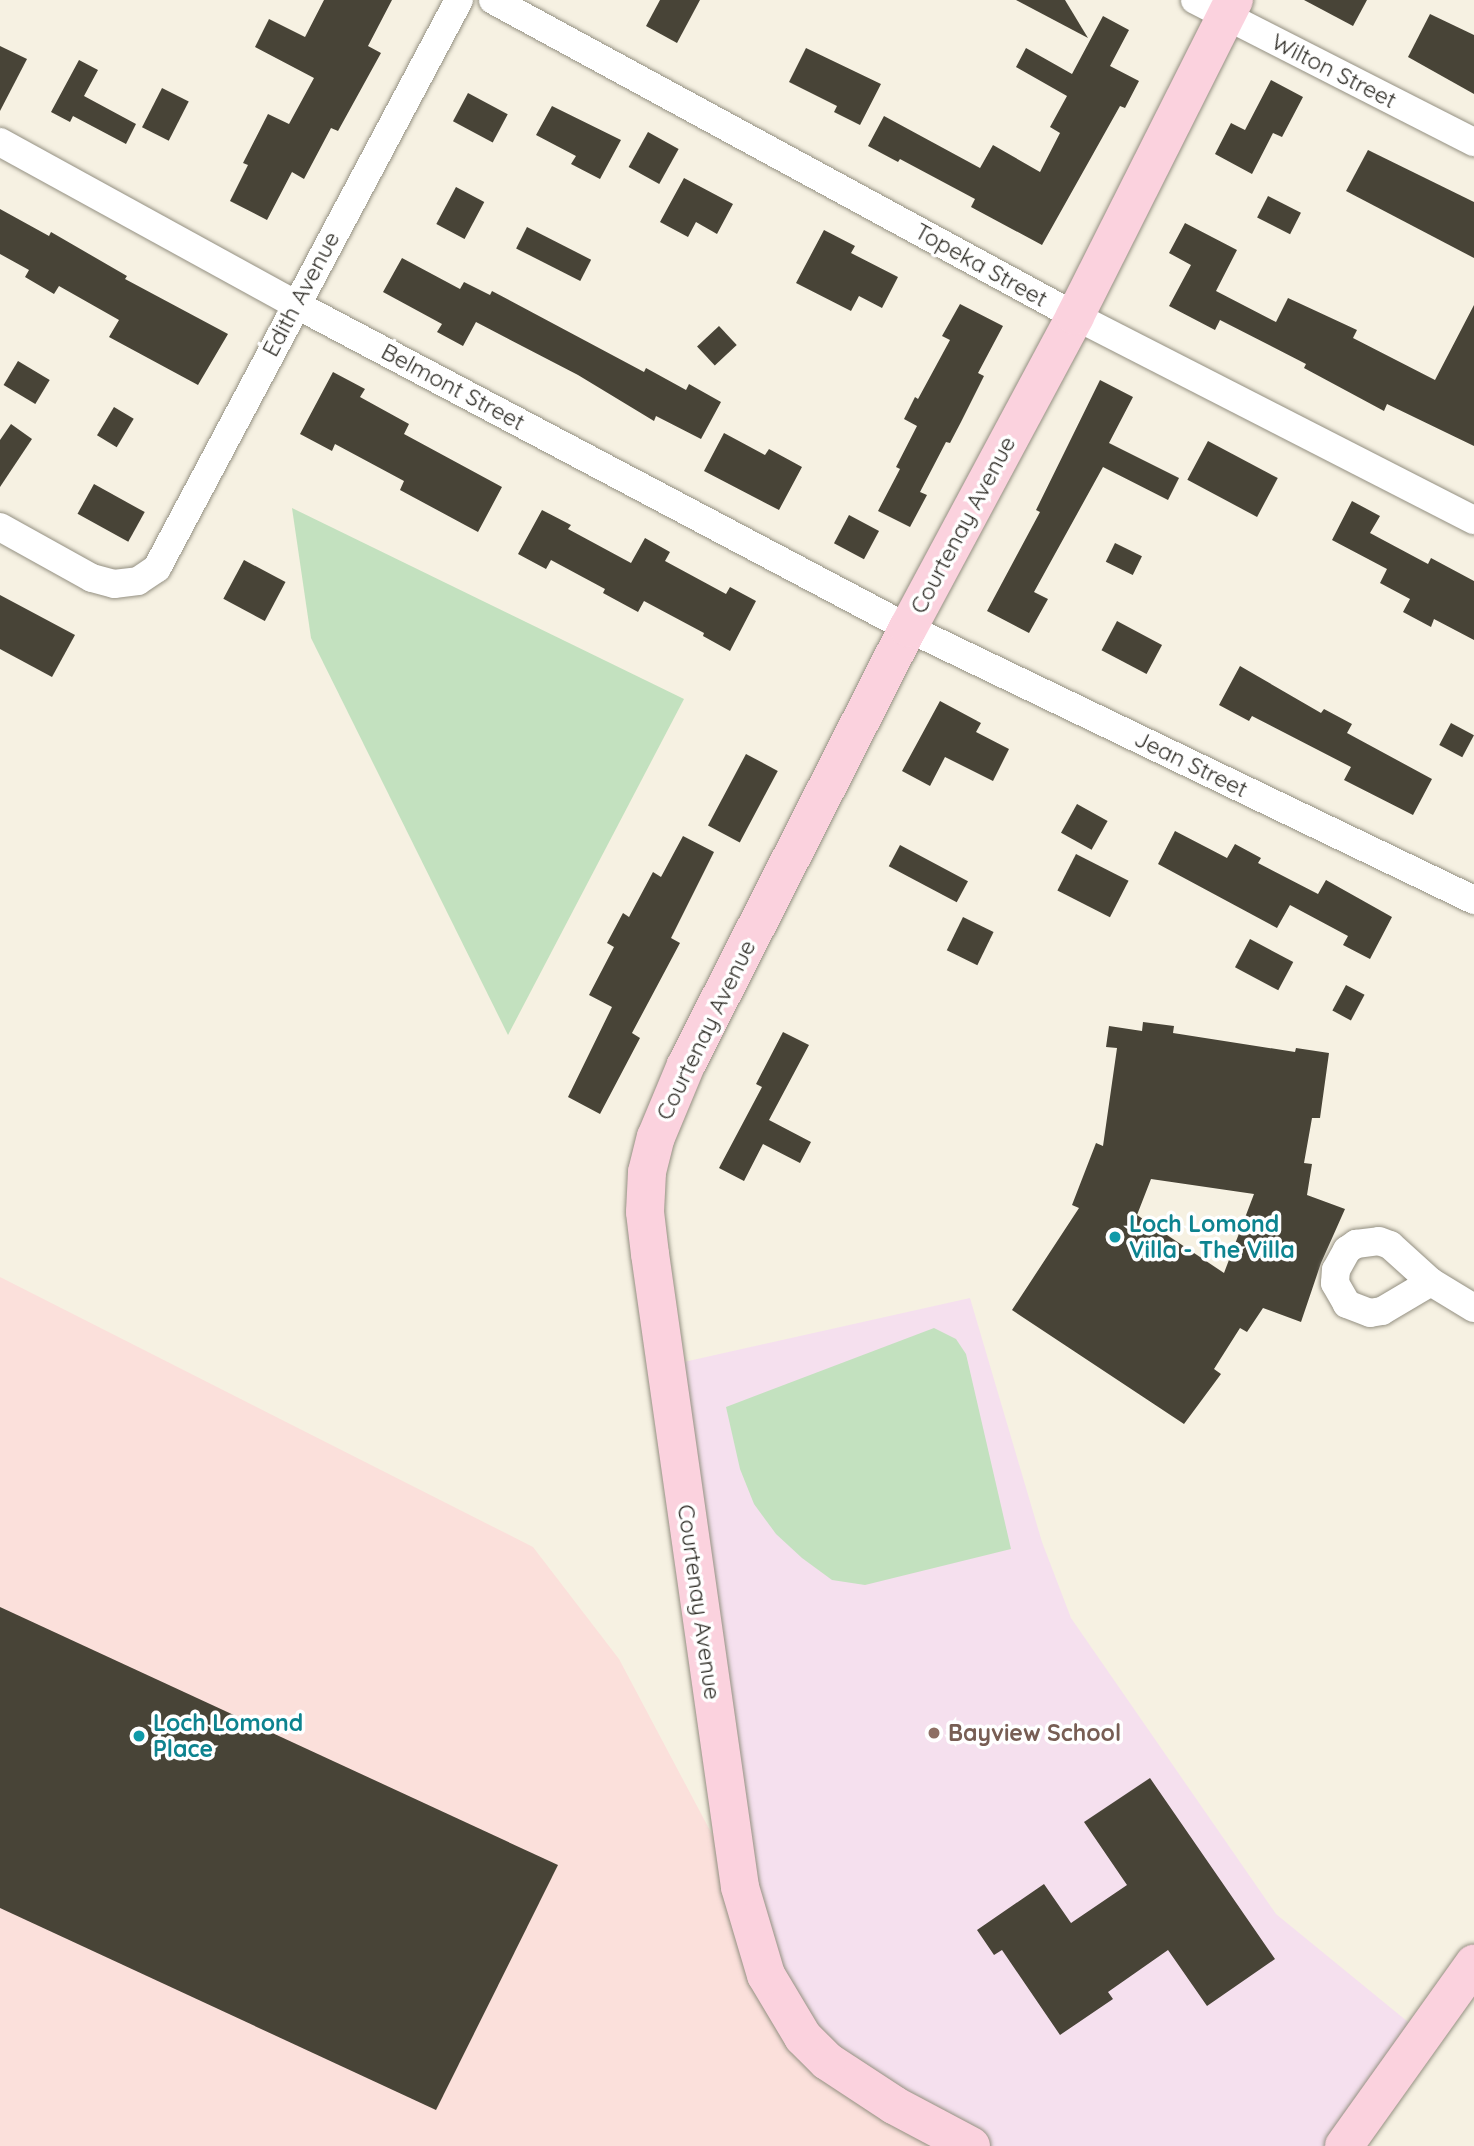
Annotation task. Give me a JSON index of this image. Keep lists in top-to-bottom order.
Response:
{
  "streets": {
    "street": [
      "Wilton Street",
      "Topeka Street",
      "Edith Avenue",
      "Belmont Street",
      "Courtenay Avenue",
      "Jean Street"
    ]
  },
  "crossings": [
    ["Wilton Street", "Courtenay Avenue"],
    ["Topeka Street", "Courtenay Avenue"],
    ["Edith Avenue", "Belmont Street"],
    ["Belmont Street", "Courtenay Avenue"],
    ["Belmont Street", "Jean Street"],
    ["Courtenay Avenue", "Jean Street"]
  ],
  "places": ["Loch Lomond Villa - The Villa", "Bayview School", "Loch Lomond Place"]
}
